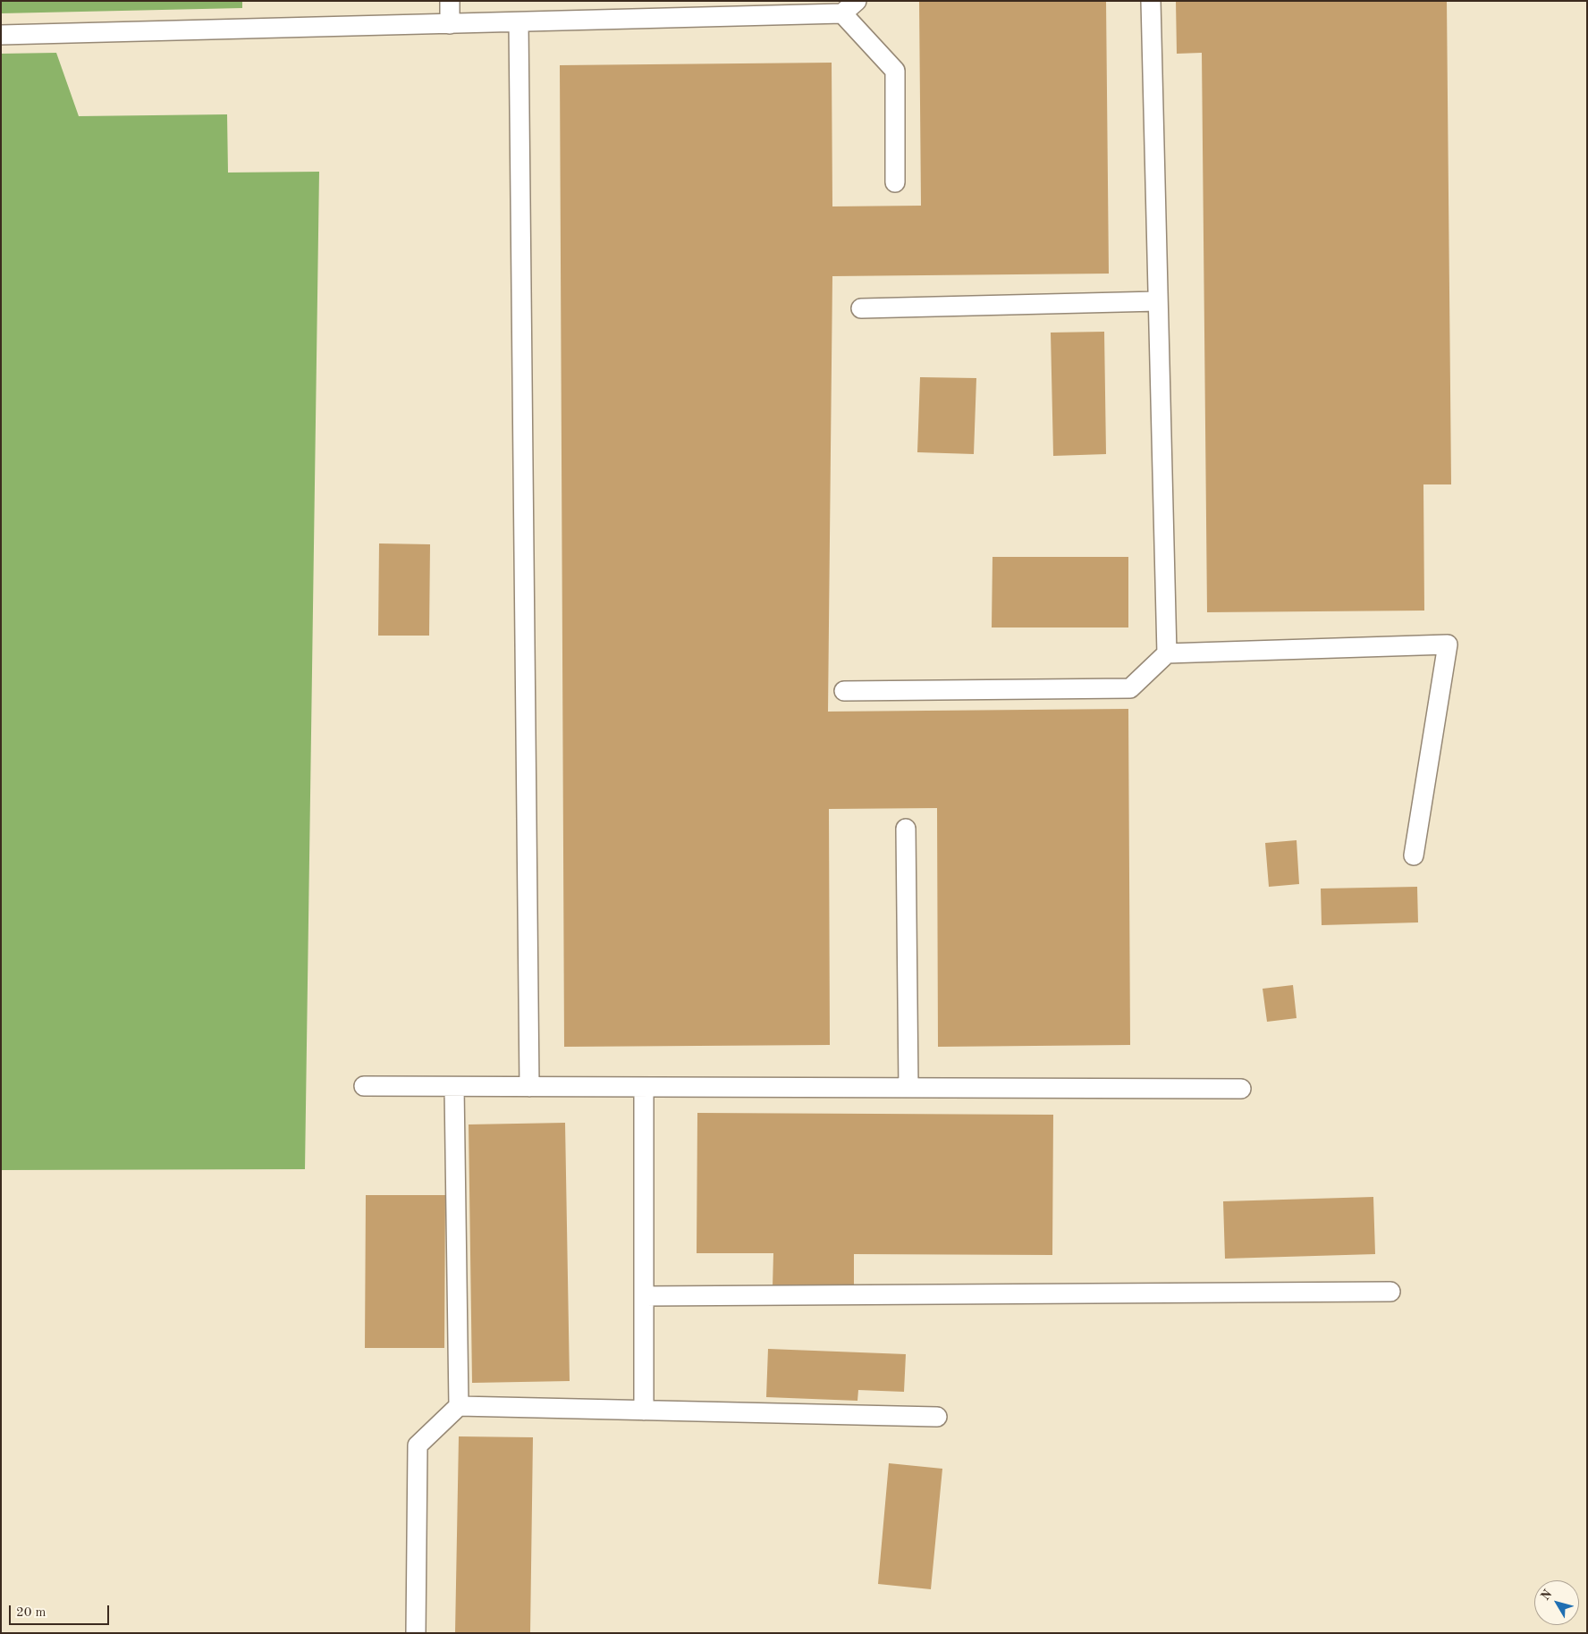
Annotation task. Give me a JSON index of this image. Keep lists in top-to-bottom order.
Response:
{
  "scale_bar": "20 m",
  "north": "top left"
}
